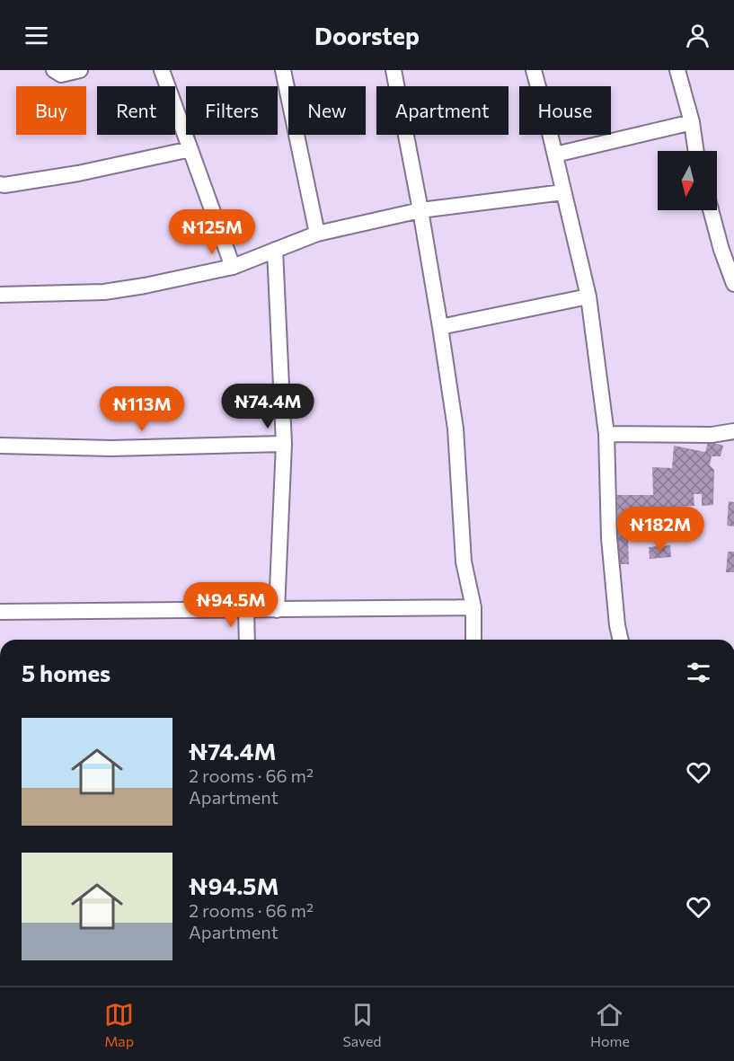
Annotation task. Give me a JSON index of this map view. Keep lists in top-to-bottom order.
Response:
{
  "north": "bottom",
  "page": {
    "header": "Doorstep",
    "chip": [
      "Buy",
      "Rent",
      "Filters",
      "New",
      "Apartment",
      "House"
    ],
    "price": [
      "₦125M",
      "₦74.4M",
      "₦113M",
      "₦182M",
      "₦94.5M"
    ],
    "heading": "5 homes",
    "list": [
      {
        "name": "₦74.4M",
        "note": "2 rooms · 66 m² · Apartment"
      },
      {
        "name": "₦94.5M",
        "note": "2 rooms · 66 m² · Apartment"
      }
    ],
    "tabs": ["Map", "Saved", "Home"]
  }
}
